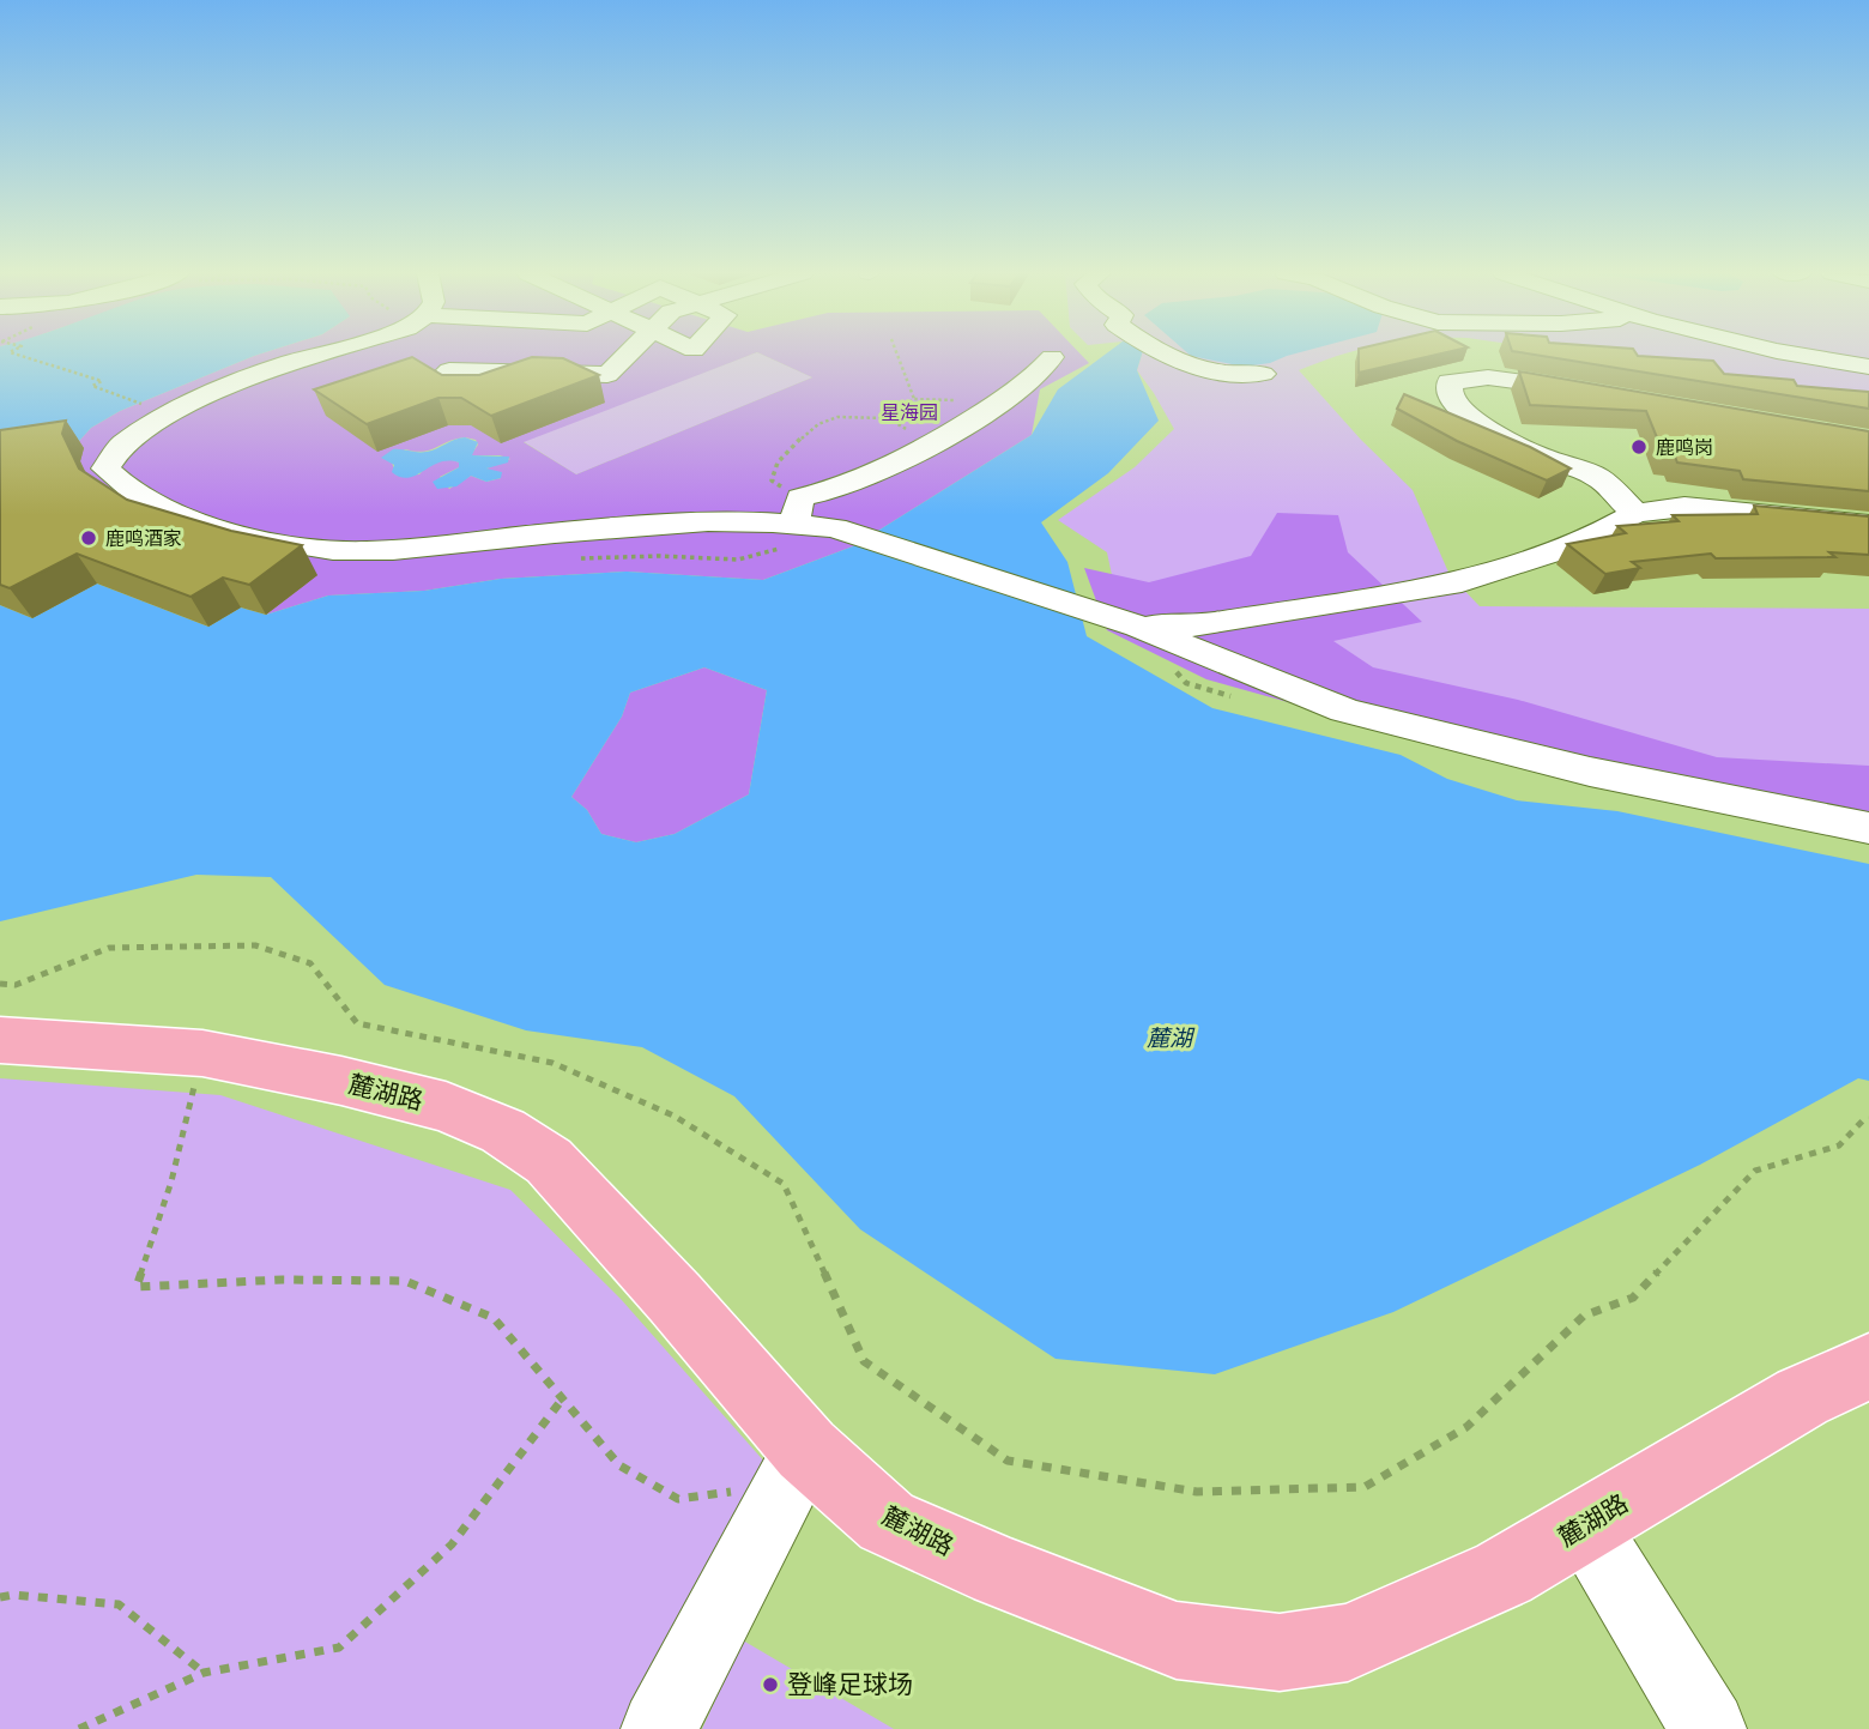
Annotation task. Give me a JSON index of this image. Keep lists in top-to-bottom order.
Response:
{
  "streets": {
    "main road": ["麓湖路"]
  },
  "water": ["麓湖"],
  "parks": ["星海园"],
  "places": ["鹿鸣岗", "鹿鸣酒家", "登峰足球场"]
}
